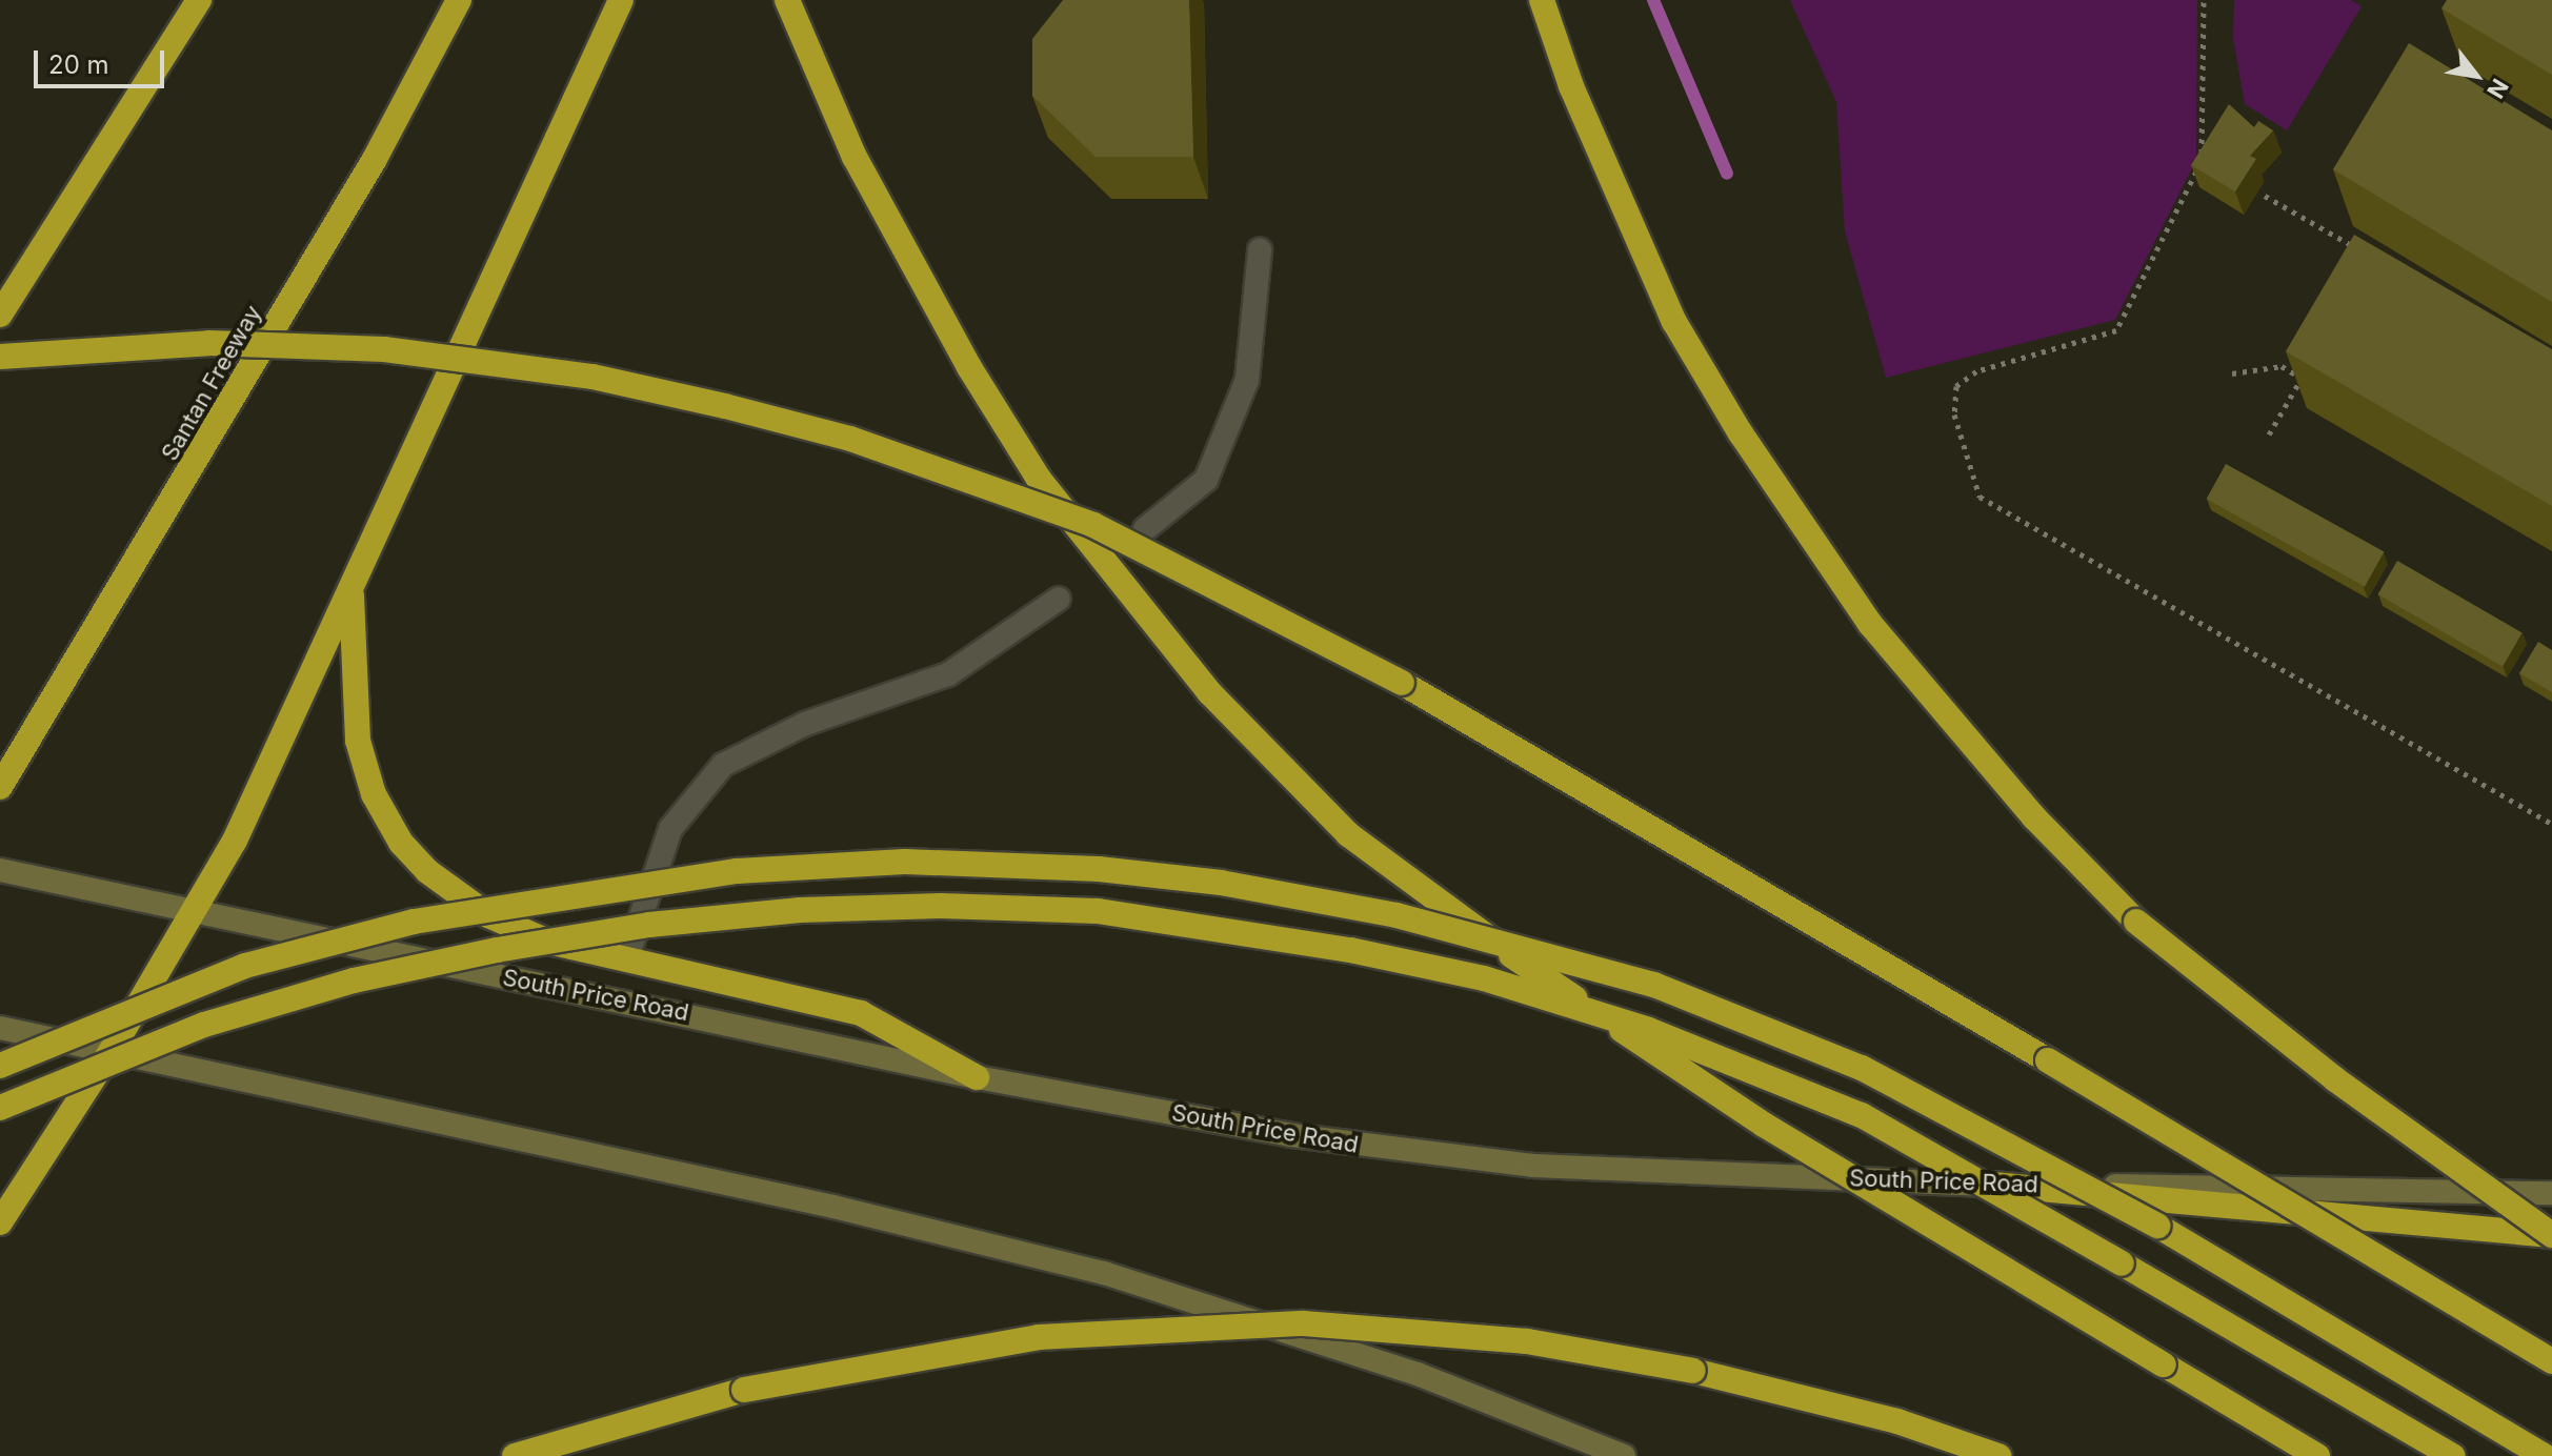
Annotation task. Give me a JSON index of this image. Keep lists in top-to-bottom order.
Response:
{
  "streets": {
    "highway": ["Santan Freeway"],
    "main road": ["South Price Road"]
  },
  "scale_bar": "20 m",
  "north": "bottom right"
}
